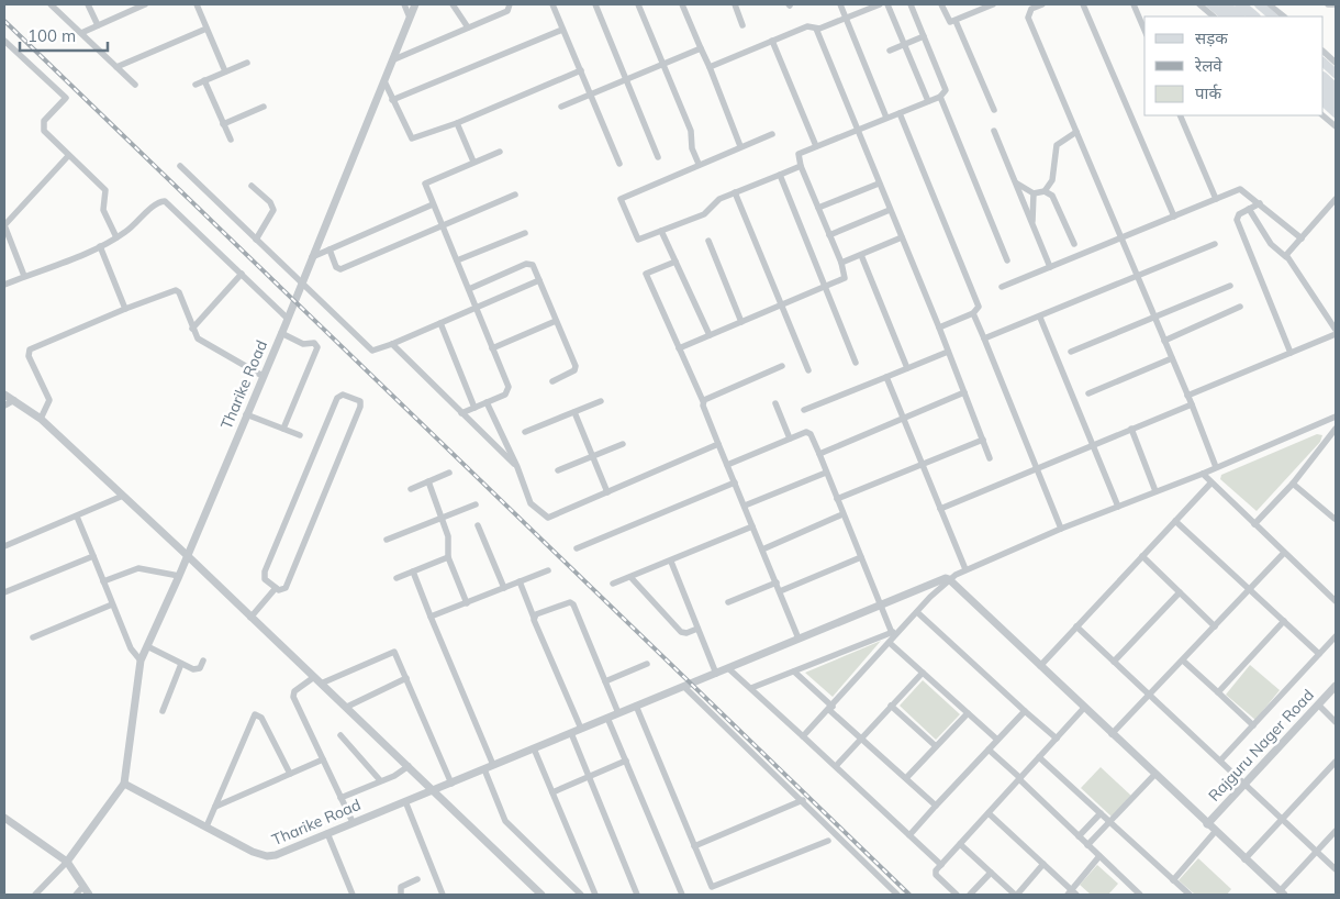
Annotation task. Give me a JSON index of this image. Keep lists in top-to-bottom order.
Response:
{
  "streets": {
    "street": ["Tharike Road", "Rajguru Nager Road"]
  },
  "legend": ["सड़क", "रेलवे", "पार्क"],
  "scale_bar": "100 m"
}
